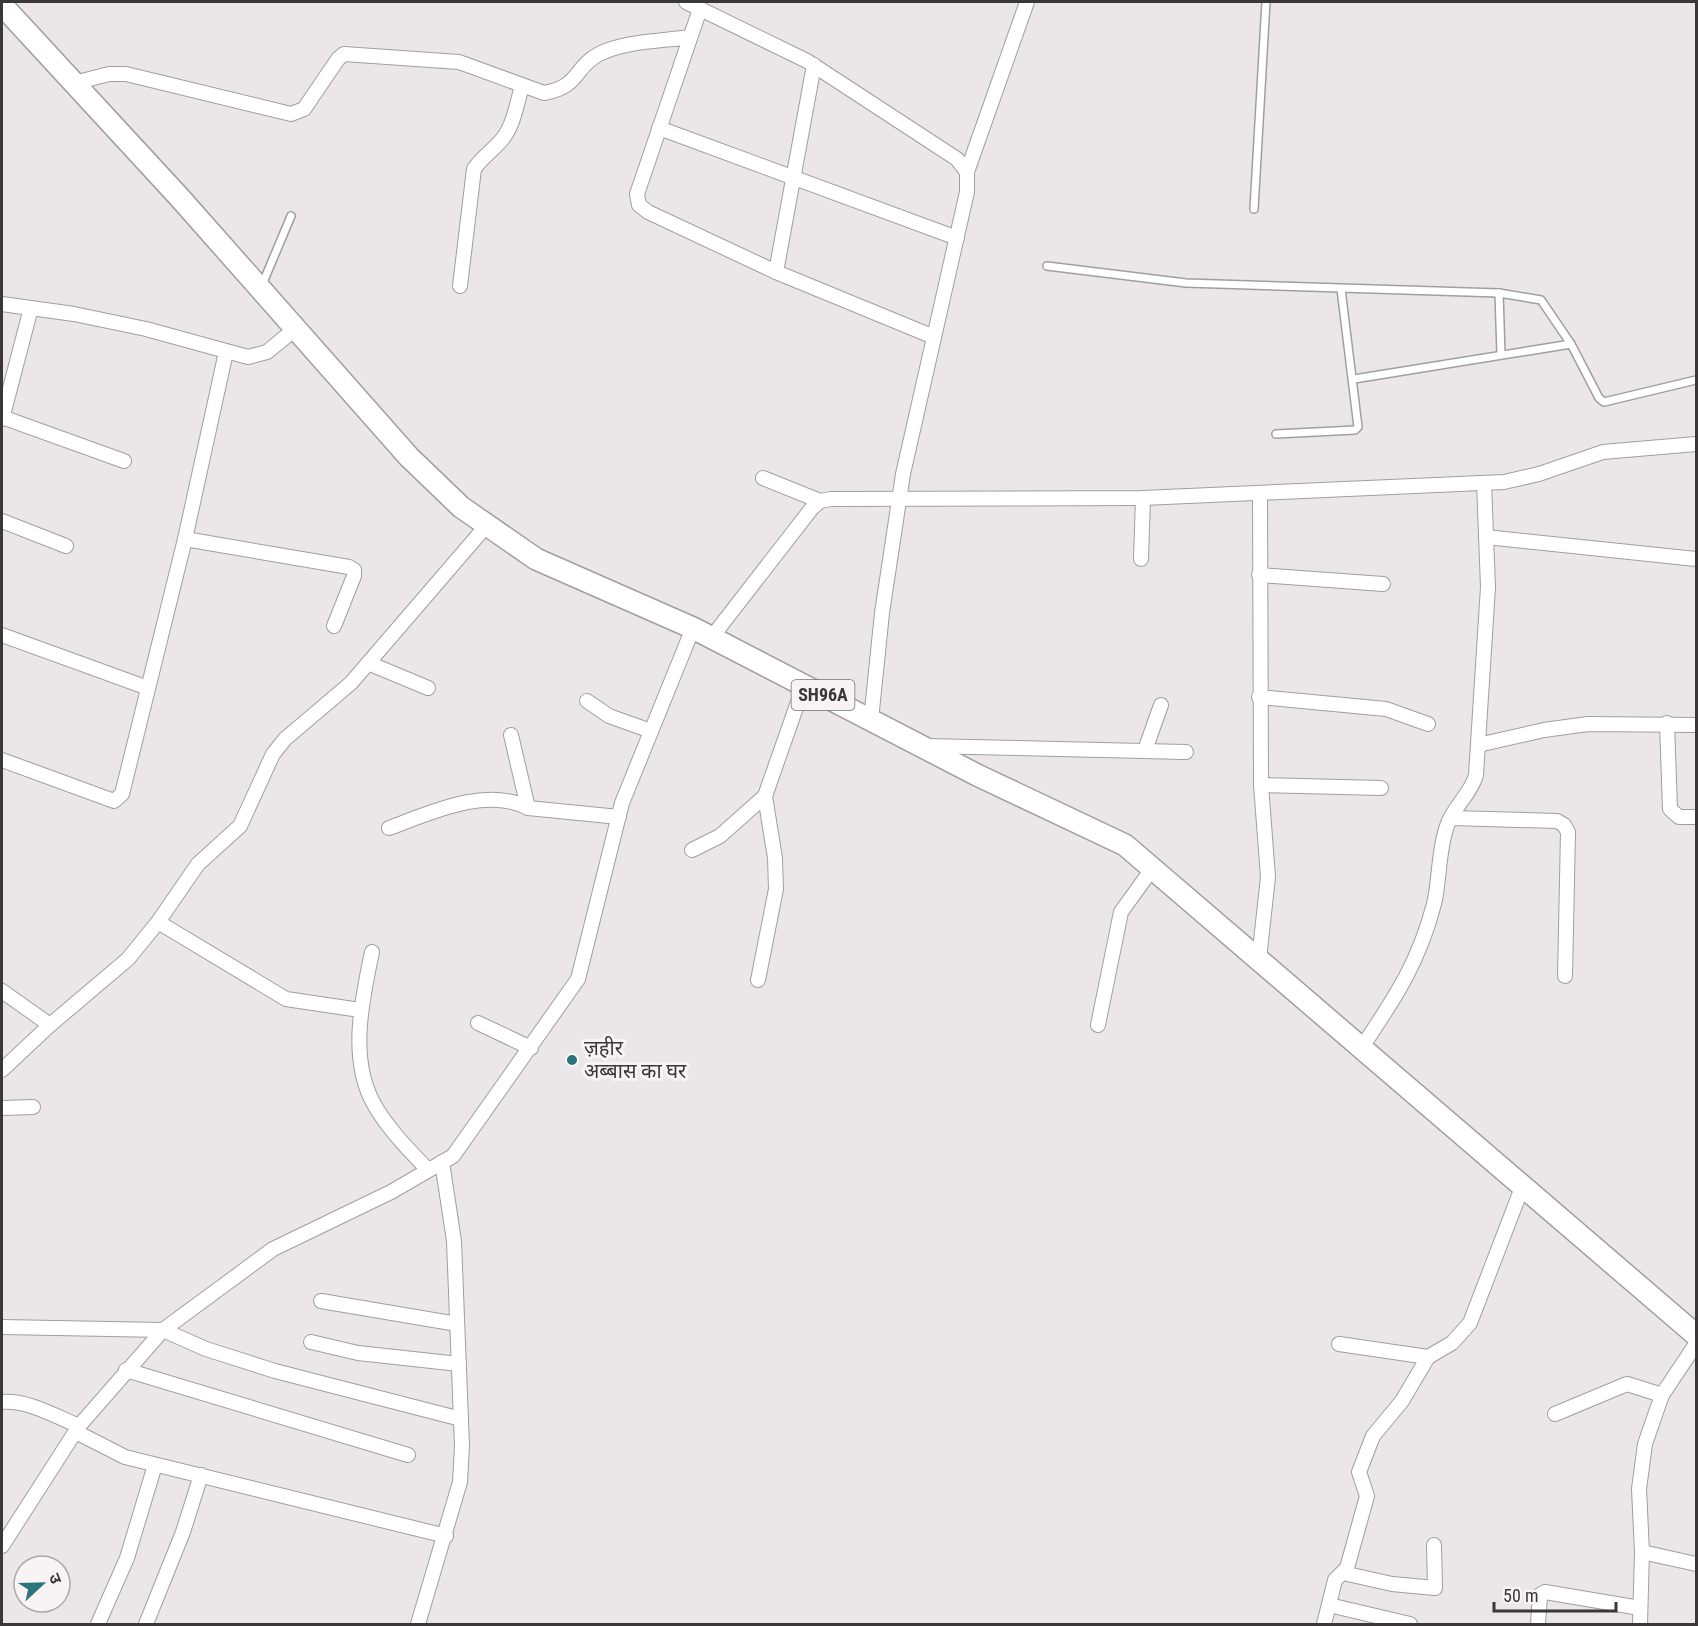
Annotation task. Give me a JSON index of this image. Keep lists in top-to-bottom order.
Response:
{
  "streets": {
    "main road": ["SH96A"]
  },
  "places": ["ज़हीर अब्बास का घर"],
  "scale_bar": "50 m",
  "north": "right"
}
